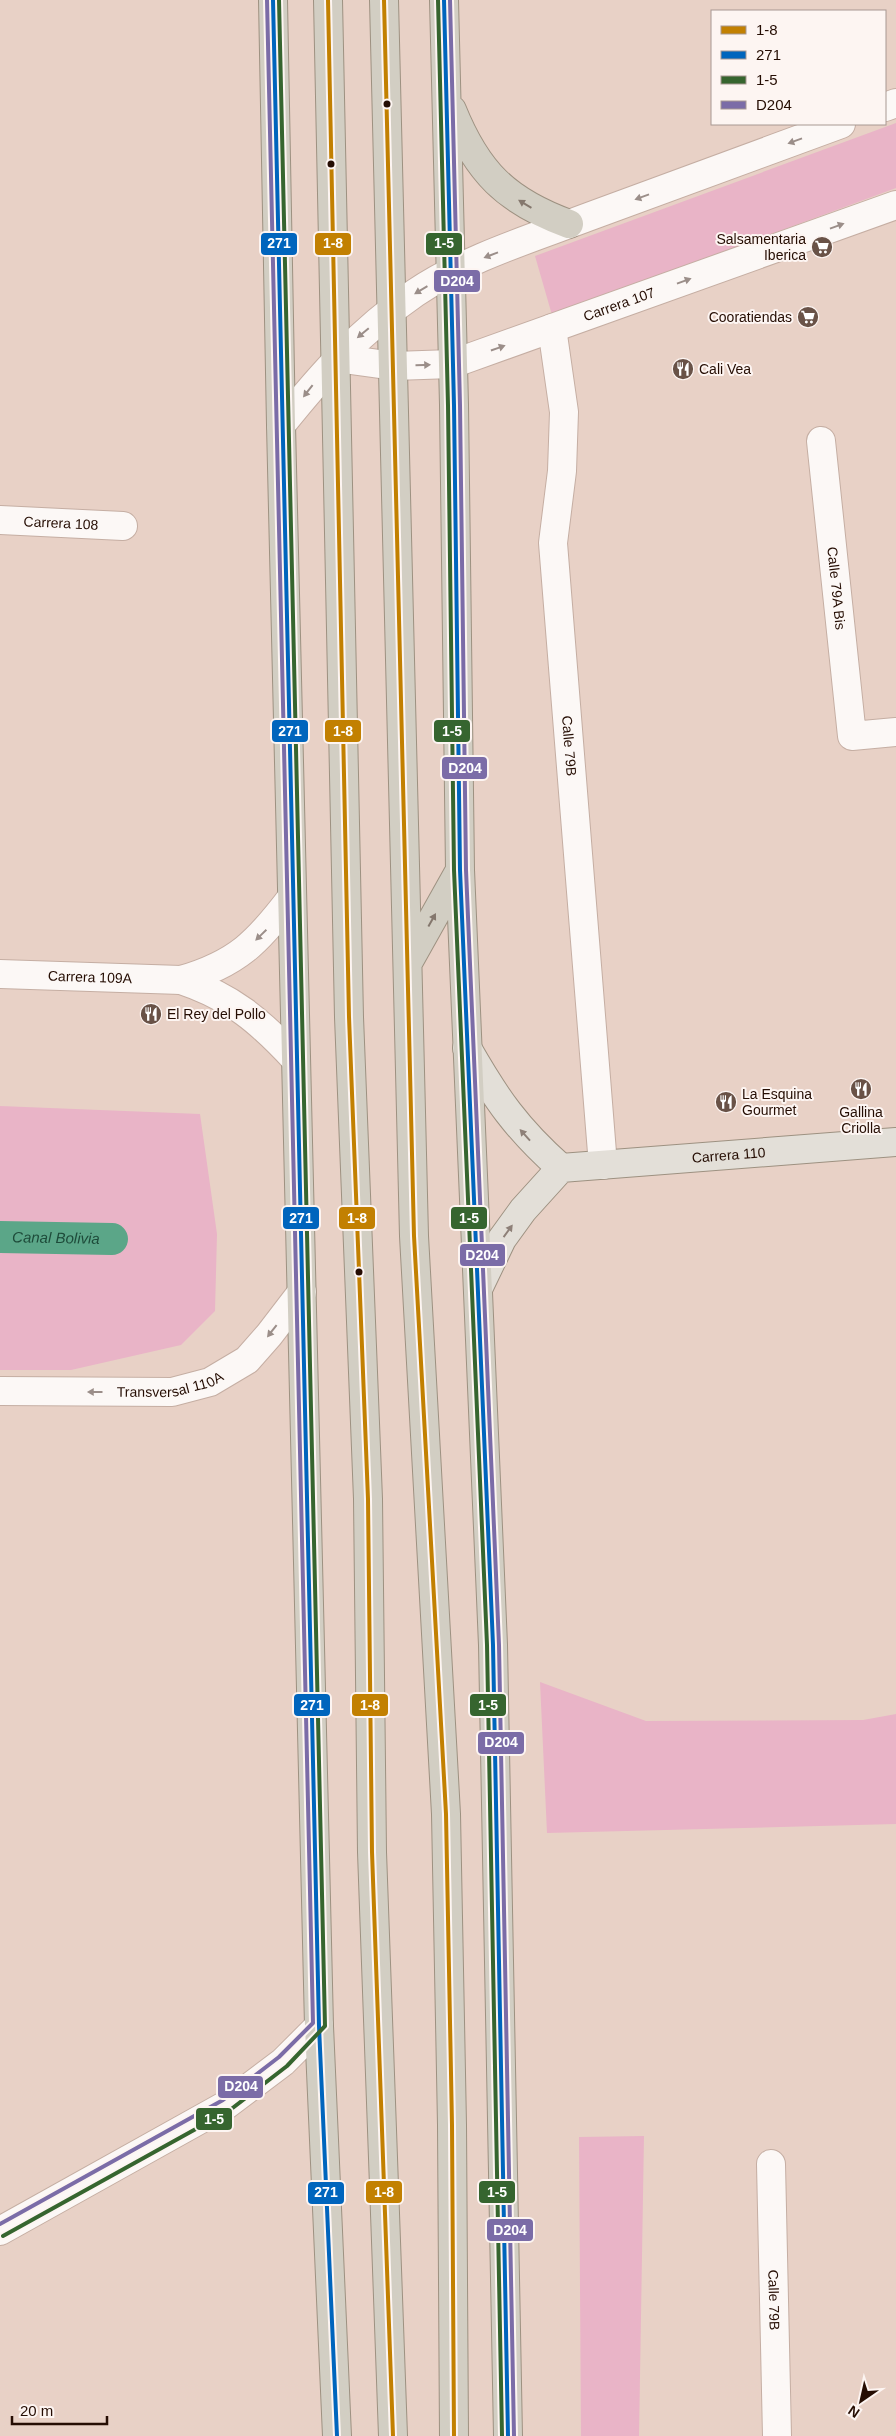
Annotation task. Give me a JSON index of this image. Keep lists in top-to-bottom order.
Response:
{
  "streets": {
    "main road": ["Carrera 110"],
    "street": [
      "Carrera 107",
      "Carrera 108",
      "Calle 79A Bis",
      "Calle 79B",
      "Carrera 109A",
      "Transversal 110A"
    ]
  },
  "crossings": [
    ["Carrera 107", "Calle 79B"],
    ["Calle 79B", "Carrera 110"]
  ],
  "one_way": ["Transversal 110A"],
  "water": ["Canal Bolivia"],
  "places": {
    "supermarket": ["Salsamentaria Iberica", "Cooratiendas"],
    "restaurant": [
      "Cali Vea",
      "El Rey del Pollo",
      "Gallina Criolla",
      "La Esquina Gourmet"
    ]
  },
  "lines": [
    "transit line 1-8",
    "transit line 271",
    "transit line 1-5",
    "transit line D204"
  ],
  "legend": [
    "1-8",
    "271",
    "1-5",
    "D204"
  ],
  "scale_bar": "20 m",
  "north": "bottom left"
}
